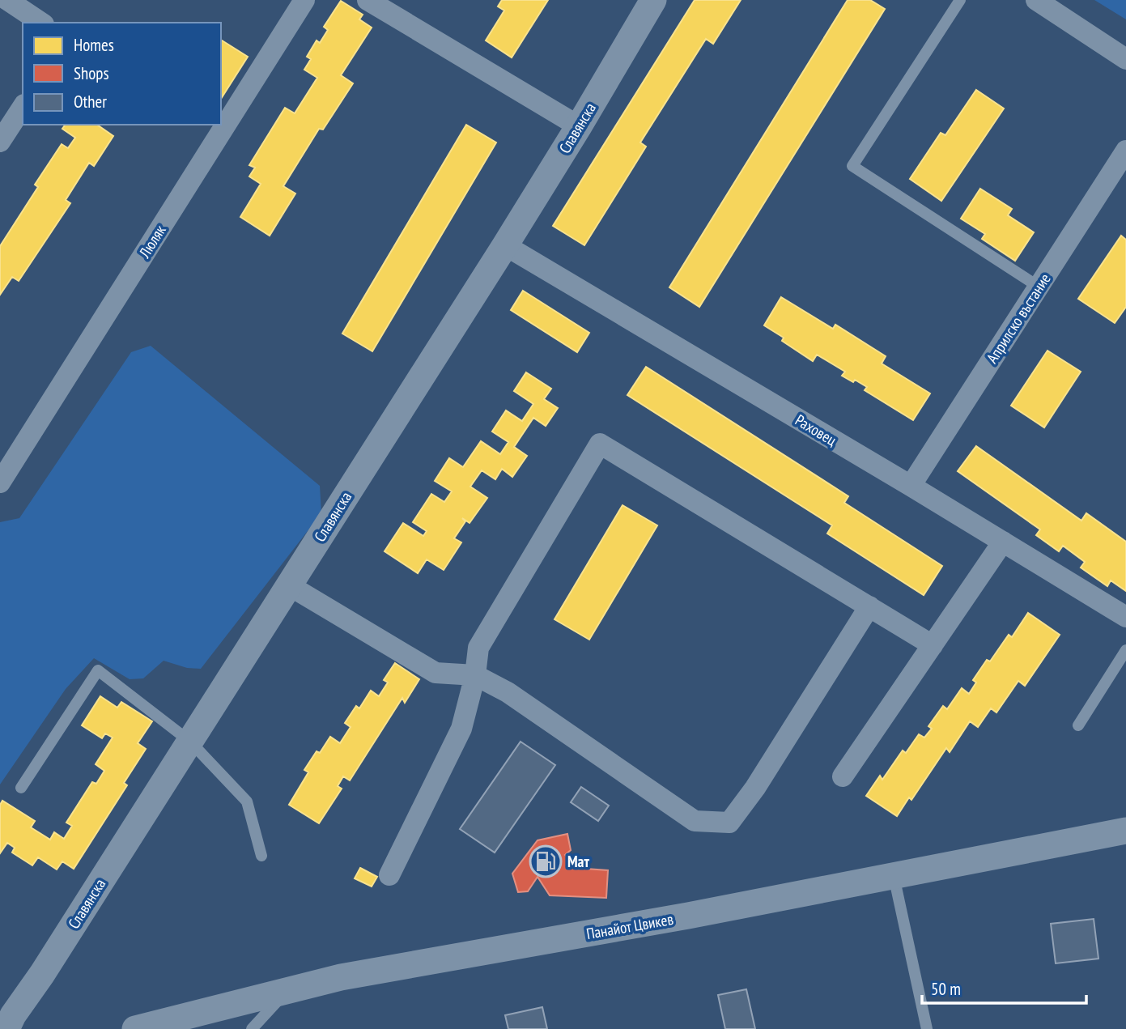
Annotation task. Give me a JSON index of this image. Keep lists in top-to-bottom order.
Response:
{
  "streets": {
    "street": [
      "Славянска",
      "Люляк",
      "Априлско въстание",
      "Раховец",
      "Панайот Цвикев"
    ]
  },
  "crossings": [
    ["Славянска", "Раховец"],
    ["Априлско въстание", "Раховец"]
  ],
  "places": {
    "fuel station": ["Мат"]
  },
  "legend": ["Homes", "Shops", "Other"],
  "scale_bar": "50 m"
}
